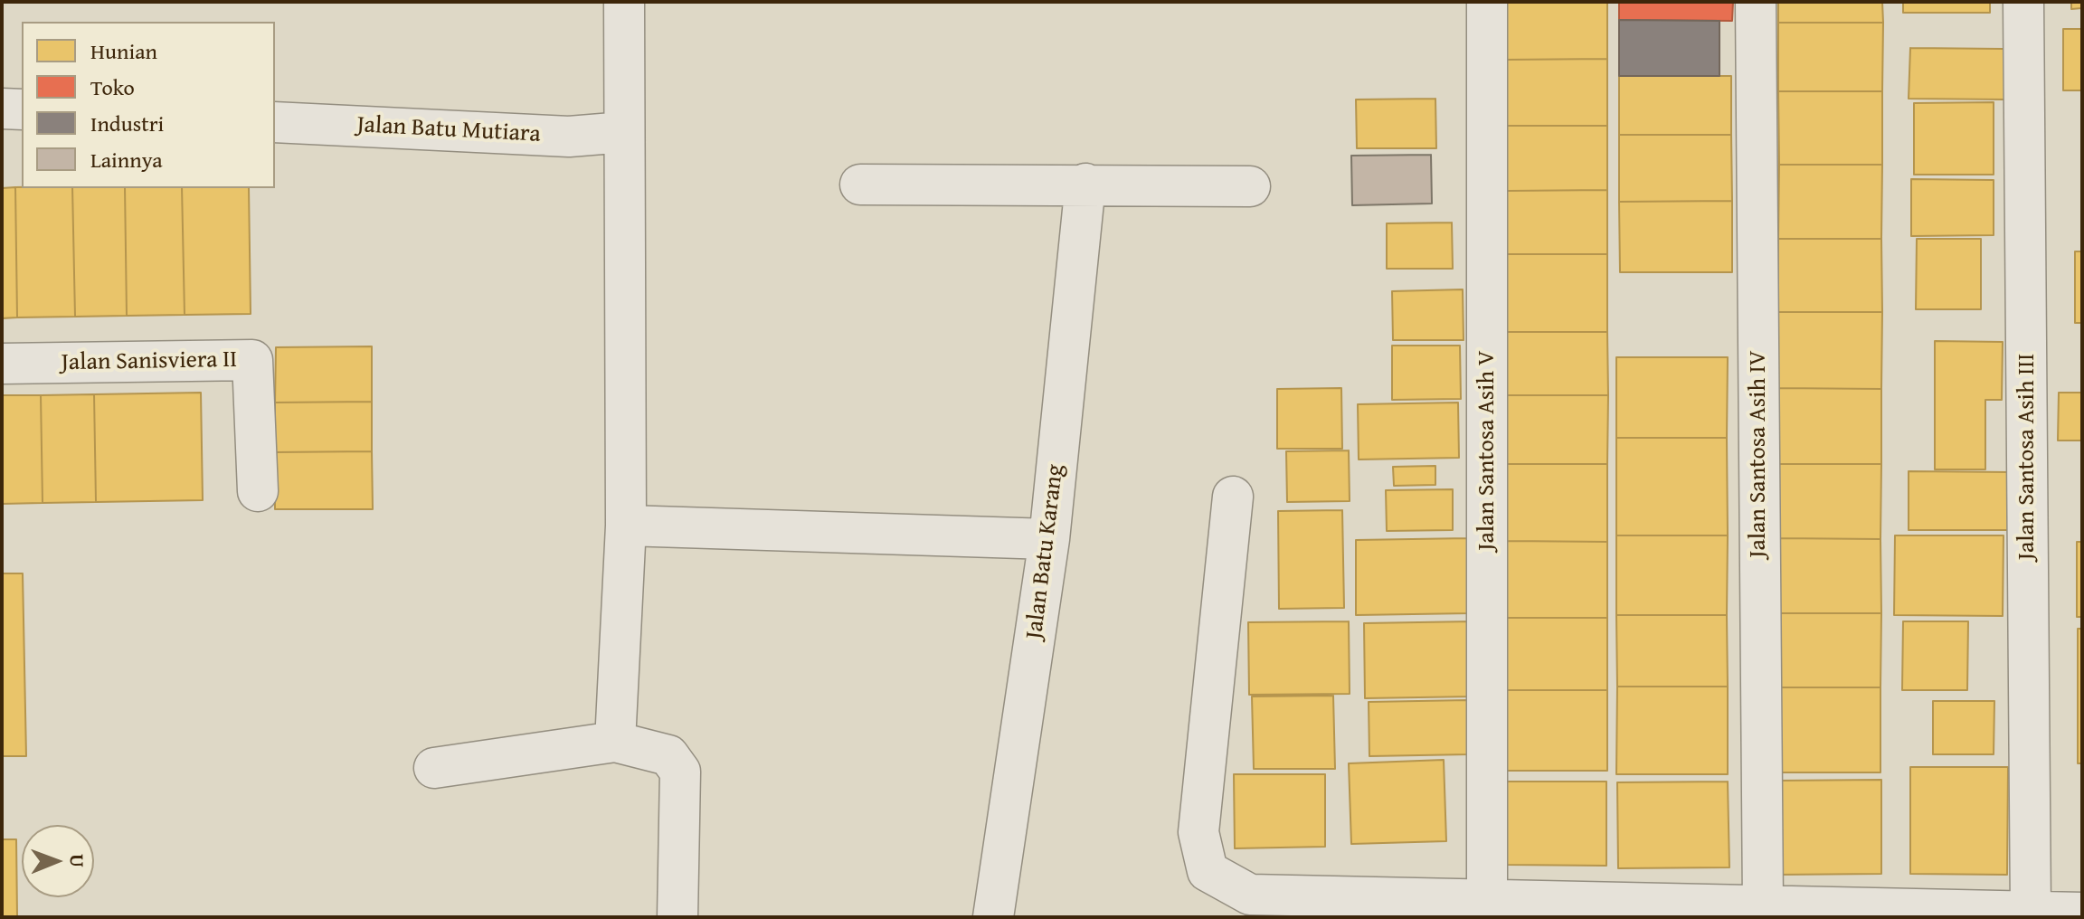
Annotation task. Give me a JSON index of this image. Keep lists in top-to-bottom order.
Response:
{
  "streets": {
    "street": [
      "Jalan Batu Mutiara",
      "Jalan Sanisviera II",
      "Jalan Santosa Asih V",
      "Jalan Santosa Asih IV",
      "Jalan Santosa Asih III",
      "Jalan Batu Karang"
    ]
  },
  "legend": [
    "Hunian",
    "Toko",
    "Industri",
    "Lainnya"
  ],
  "north": "right"
}
